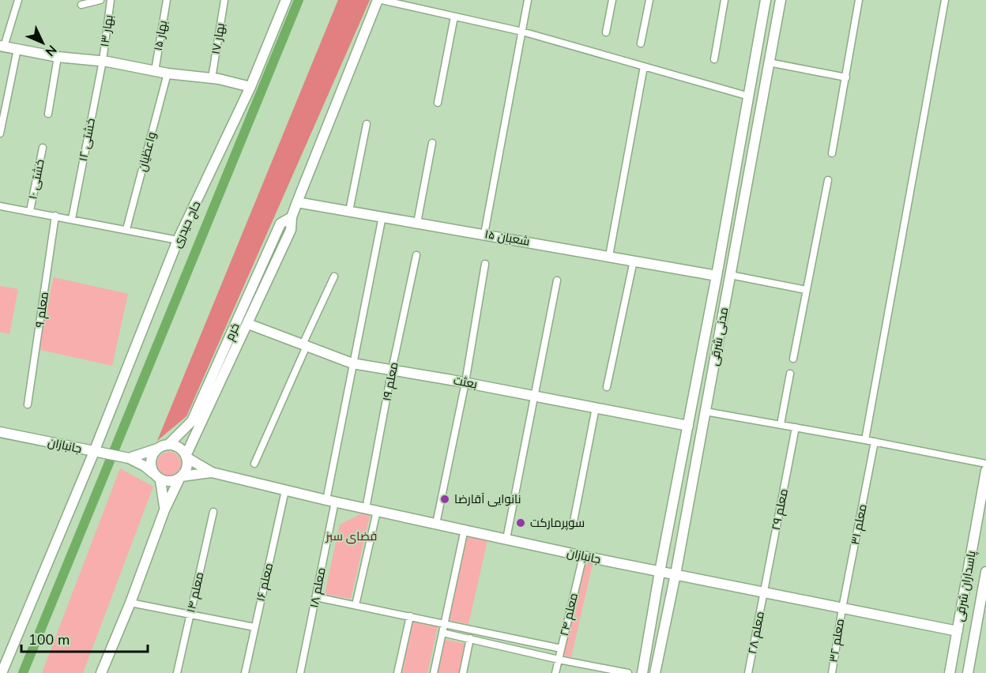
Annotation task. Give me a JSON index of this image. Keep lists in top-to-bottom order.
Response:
{
  "streets": {
    "street": [
      "بهار ۱۳",
      "بهار ۱۵",
      "بهار ۱۷",
      "خشتی ۱۲",
      "واعظیان",
      "خشتی ۱۰",
      "حاج حیدری",
      "۱۵ شعبان",
      "معلم ۹",
      "خرم",
      "مدنی شرقی",
      "معلم ۱۹",
      "بعثت",
      "جانبازان",
      "معلم ۲۹",
      "معلم ۳۱",
      "معلم ۱۶",
      "پاسداران شرقی",
      "معلم ۱۸",
      "معلم ۱۴",
      "معلم ۲۴",
      "معلم ۲۸",
      "معلم ۳۲"
    ]
  },
  "crossings": [
    ["بهار ۱۳", "خشتی ۱۲"],
    ["حاج حیدری", "جانبازان"],
    ["۱۵ شعبان", "خرم"],
    ["۱۵ شعبان", "مدنی شرقی"],
    ["۱۵ شعبان", "معلم ۱۸"],
    ["خرم", "بعثت"],
    ["مدنی شرقی", "بعثت"],
    ["مدنی شرقی", "جانبازان"],
    ["معلم ۱۹", "بعثت"],
    ["معلم ۱۹", "جانبازان"],
    ["بعثت", "معلم ۱۸"],
    ["جانبازان", "معلم ۲۹"],
    ["جانبازان", "معلم ۳۱"],
    ["جانبازان", "معلم ۱۶"],
    ["جانبازان", "پاسداران شرقی"],
    ["جانبازان", "معلم ۱۸"],
    ["جانبازان", "معلم ۲۴"],
    ["جانبازان", "معلم ۲۸"],
    ["جانبازان", "معلم ۳۲"],
    ["معلم ۲۹", "معلم ۲۸"],
    ["معلم ۳۱", "معلم ۳۲"]
  ],
  "parks": ["فضای سبز"],
  "places": ["نانوایی آقارضا", "سوپرمارکت"],
  "scale_bar": "100 m",
  "north": "bottom right"
}
